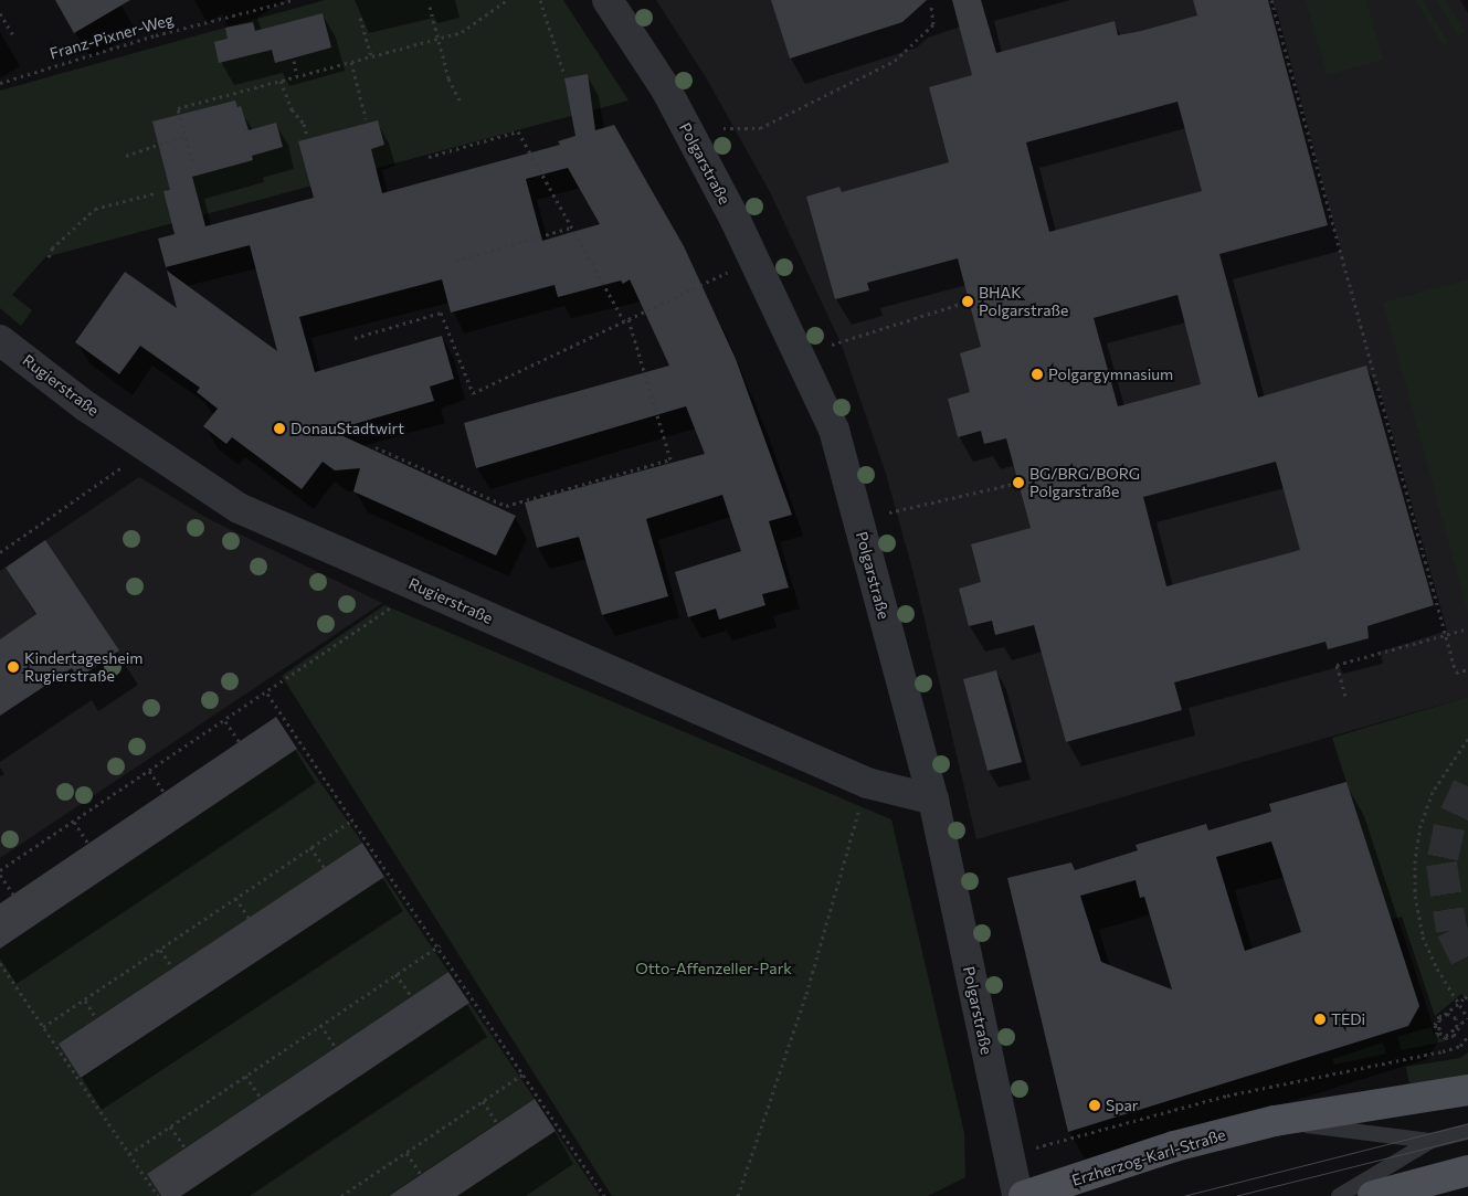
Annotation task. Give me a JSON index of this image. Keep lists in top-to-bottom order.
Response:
{
  "streets": {
    "main road": ["Erzherzog-Karl-Straße"],
    "street": ["Polgarstraße", "Rugierstraße"],
    "path": ["Franz-Pixner-Weg"]
  },
  "crossings": [
    ["Polgarstraße", "Rugierstraße"]
  ],
  "parks": ["Otto-Affenzeller-Park"],
  "places": [
    "BHAK Polgarstraße",
    "Polgargymnasium",
    "DonauStadtwirt",
    "BG/BRG/BORG Polgarstraße",
    "Kindertagesheim Rugierstraße",
    "TEDi",
    "Spar"
  ]
}
